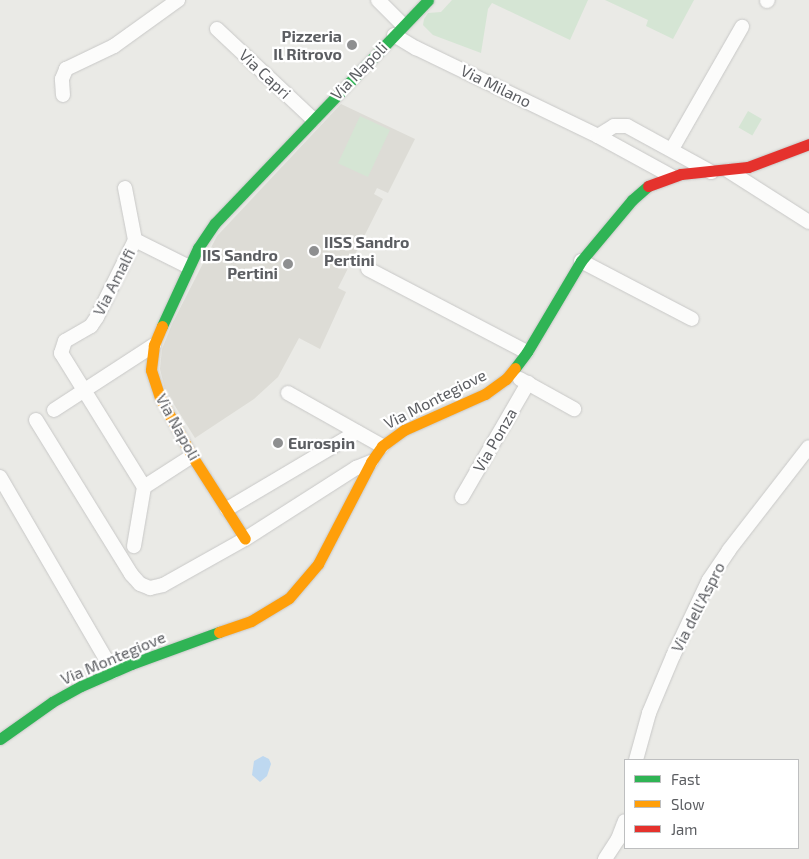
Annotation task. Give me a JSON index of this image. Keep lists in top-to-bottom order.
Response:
{
  "streets": {
    "street": [
      "Via Napoli",
      "Via Capri",
      "Via Milano",
      "Via Amalfi",
      "Via Montegiove",
      "Via Ponza",
      "Via dell'Aspro"
    ]
  },
  "crossings": [
    ["Via Napoli", "Via Capri"],
    ["Via Napoli", "Via Milano"],
    ["Via Napoli", "Via Amalfi"],
    ["Via Milano", "Via Montegiove"]
  ],
  "places": [
    "Pizzeria Il Ritrovo",
    "IISS Sandro Pertini",
    "IIS Sandro Pertini",
    "Eurospin"
  ],
  "legend": ["Fast", "Slow", "Jam"]
}
